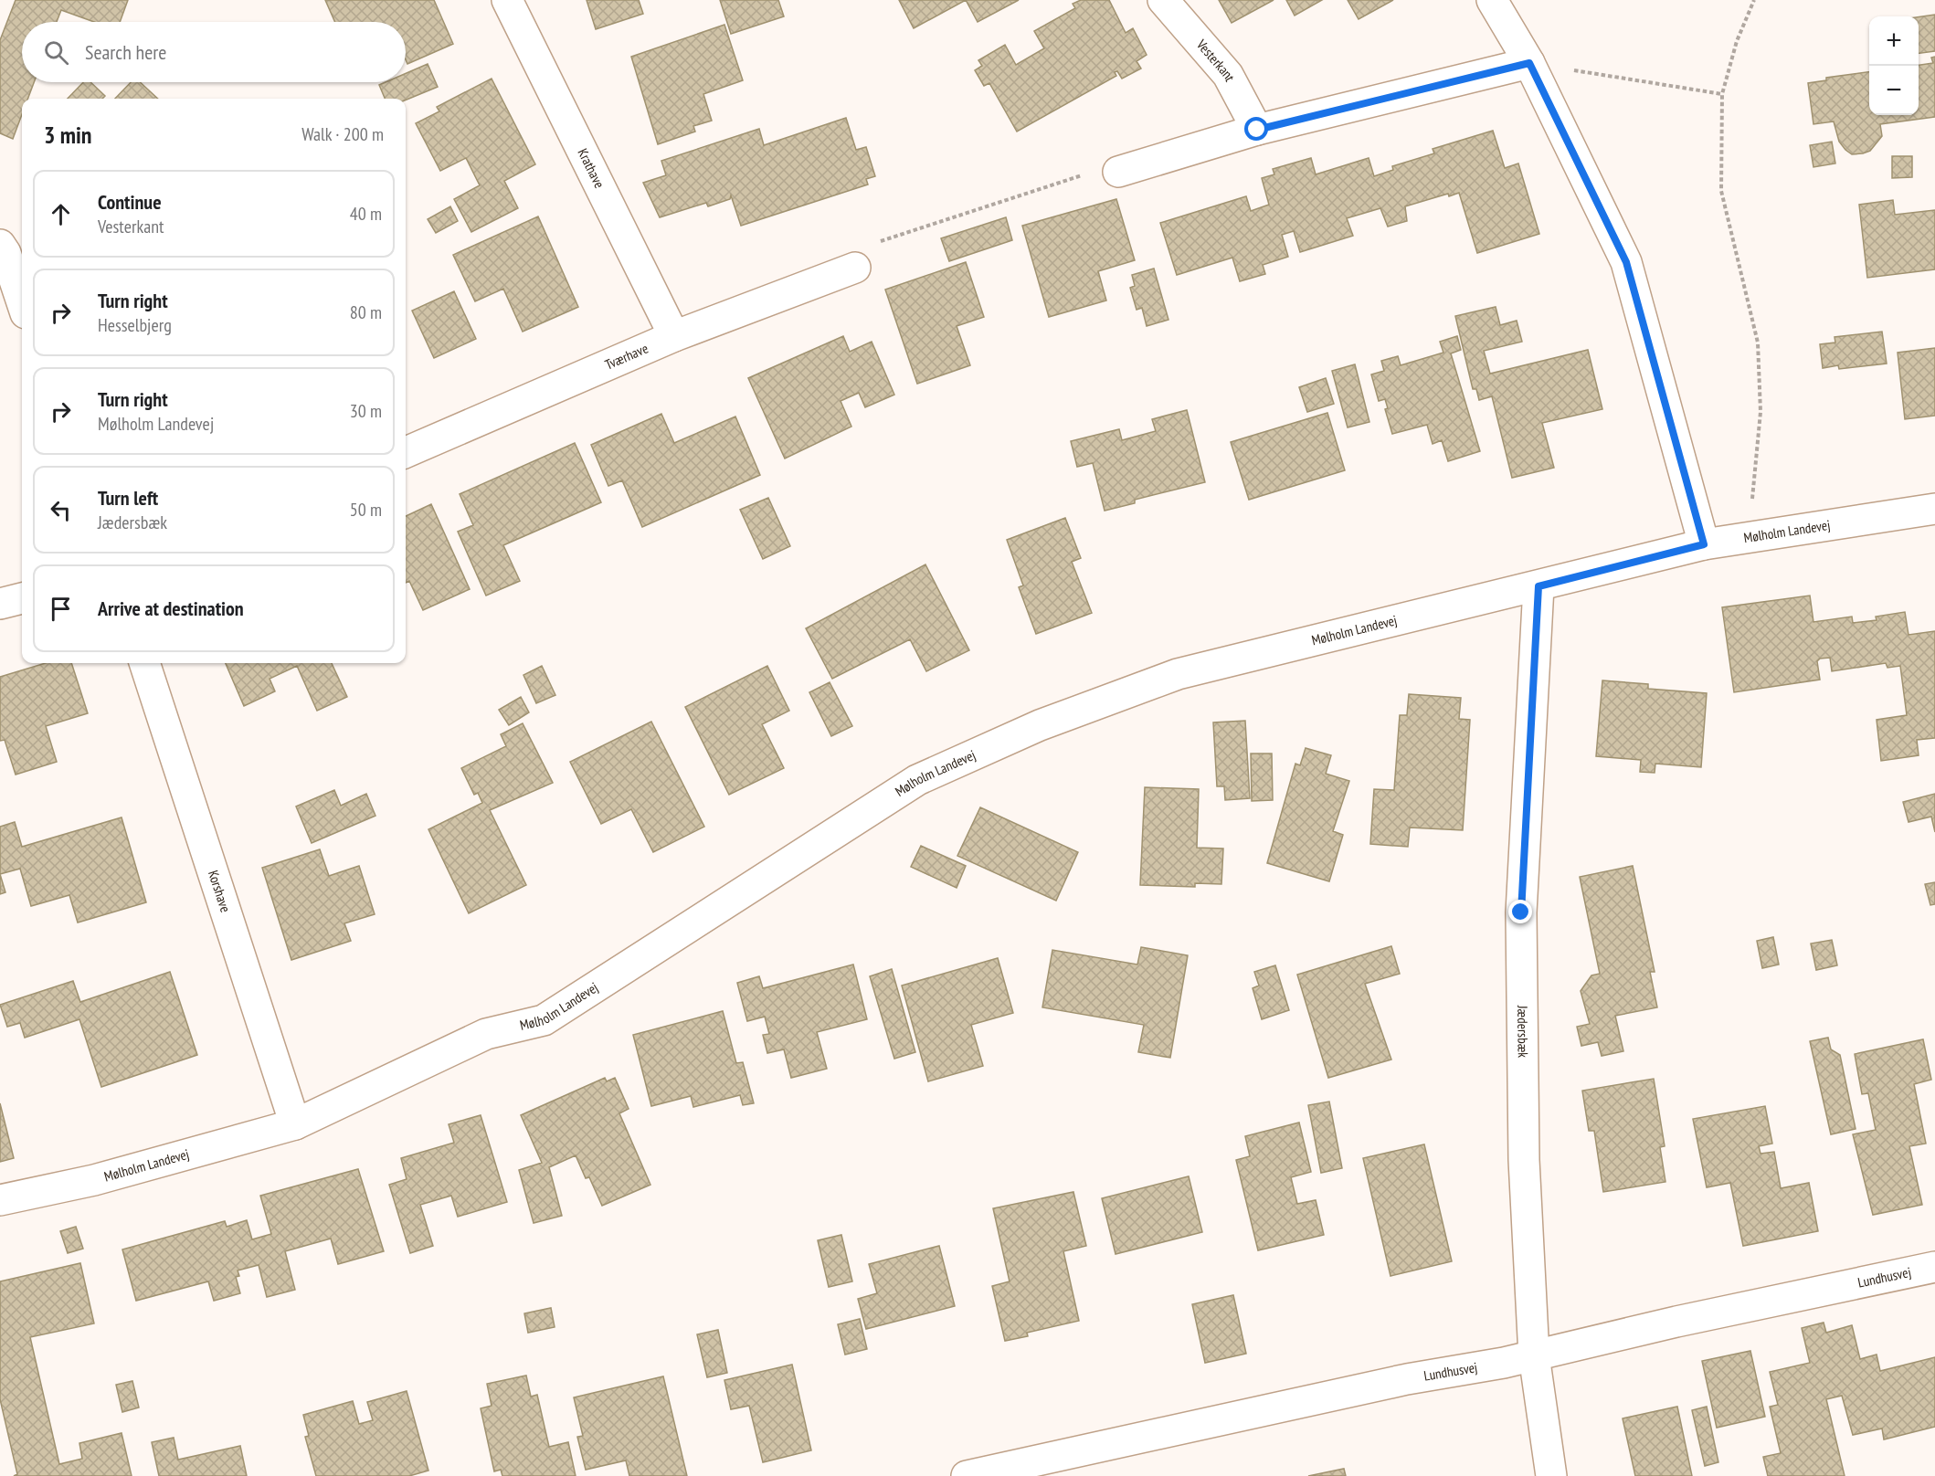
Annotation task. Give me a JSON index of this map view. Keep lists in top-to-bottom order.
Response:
{
  "streets": {
    "street": [
      "Vesterkant",
      "Krathave",
      "Tværhave",
      "Mølholm Landevej",
      "Korshave",
      "Jædersbæk",
      "Lundhusvej"
    ]
  },
  "crossings": [
    ["Krathave", "Tværhave"],
    ["Mølholm Landevej", "Korshave"],
    ["Mølholm Landevej", "Jædersbæk"],
    ["Jædersbæk", "Lundhusvej"]
  ],
  "page": {
    "map_buttons": ["+", "−"],
    "search": "Search here",
    "heading": ["3 min", "Walk · 200 m"],
    "list": [
      ["Continue", "Vesterkant", "40 m"],
      ["Turn right", "Hesselbjerg", "80 m"],
      ["Turn right", "Mølholm Landevej", "30 m"],
      ["Turn left", "Jædersbæk", "50 m"],
      "Arrive at destination"
    ]
  }
}
